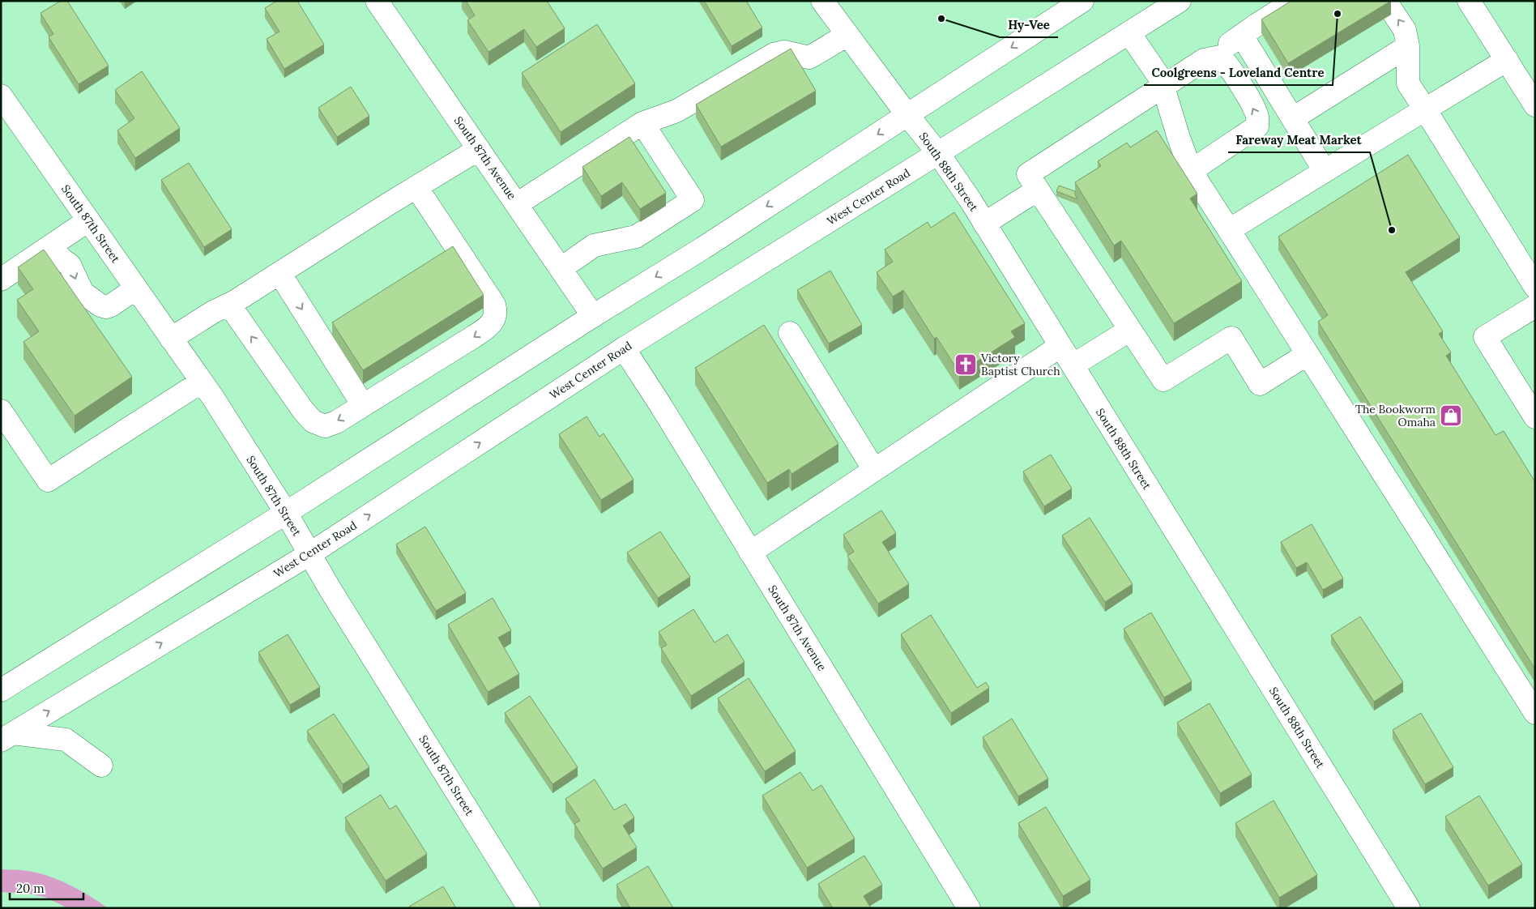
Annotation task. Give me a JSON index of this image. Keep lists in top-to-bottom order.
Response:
{
  "streets": {
    "street": [
      "South 87th Avenue",
      "South 88th Street",
      "West Center Road",
      "South 87th Street"
    ]
  },
  "crossings": [
    ["South 87th Avenue", "West Center Road"],
    ["South 88th Street", "West Center Road"],
    ["West Center Road", "South 87th Street"]
  ],
  "places": {
    "other": ["Coolgreens - Loveland Centre", "Hy-Vee", "Fareway Meat Market"],
    "church": ["Victory Baptist Church"],
    "shop": ["The Bookworm Omaha"]
  },
  "scale_bar": "20 m"
}
